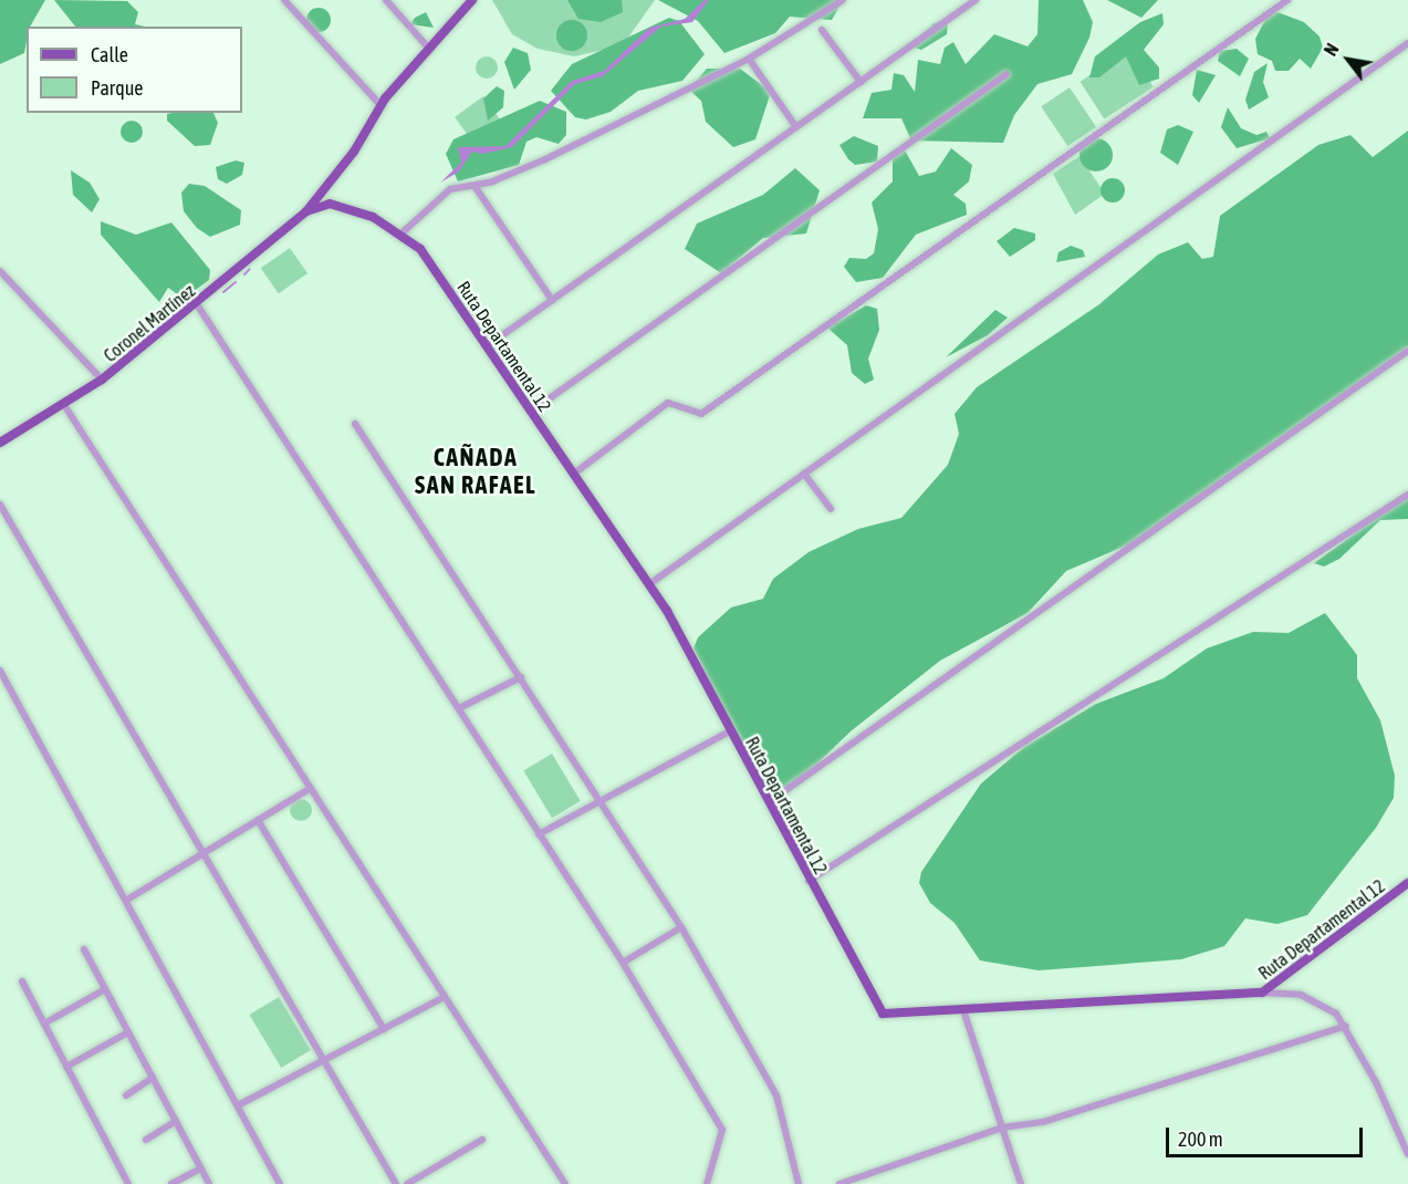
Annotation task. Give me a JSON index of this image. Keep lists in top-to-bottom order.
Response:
{
  "streets": {
    "main road": ["Coronel Martínez", "Ruta Departamental 12"]
  },
  "crossings": [
    ["Coronel Martínez", "Ruta Departamental 12"]
  ],
  "districts": ["CAÑADA SAN RAFAEL"],
  "legend": ["Calle", "Parque"],
  "scale_bar": "200 m",
  "north": "top left"
}
